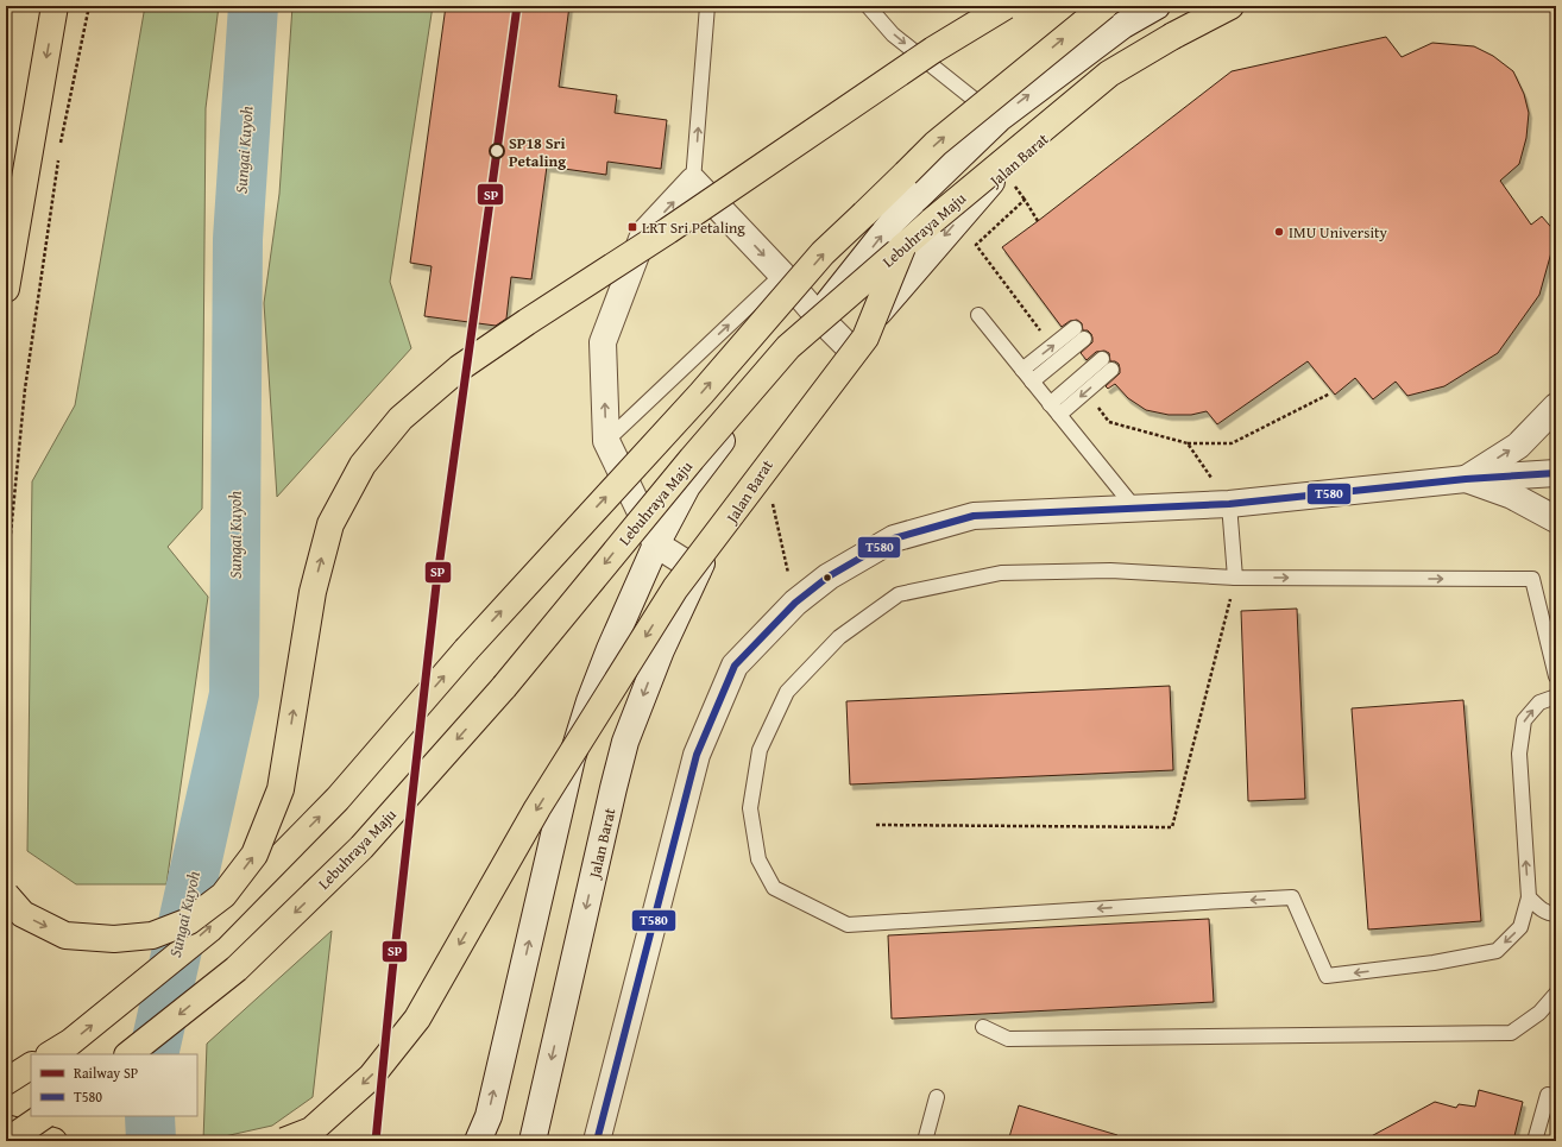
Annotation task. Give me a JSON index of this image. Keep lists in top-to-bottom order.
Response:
{
  "streets": {
    "highway": ["Lebuhraya Maju"],
    "main road": ["Jalan Barat"]
  },
  "crossings": [
    ["Jalan Barat", "Lebuhraya Maju"]
  ],
  "water": ["Sungai Kuyoh"],
  "places": {
    "other": ["SP18 Sri Petaling", "IMU University"],
    "transit": ["LRT Sri Petaling"]
  },
  "lines": ["rail line SP", "transit line T580"],
  "legend": ["Railway SP", "T580"]
}
